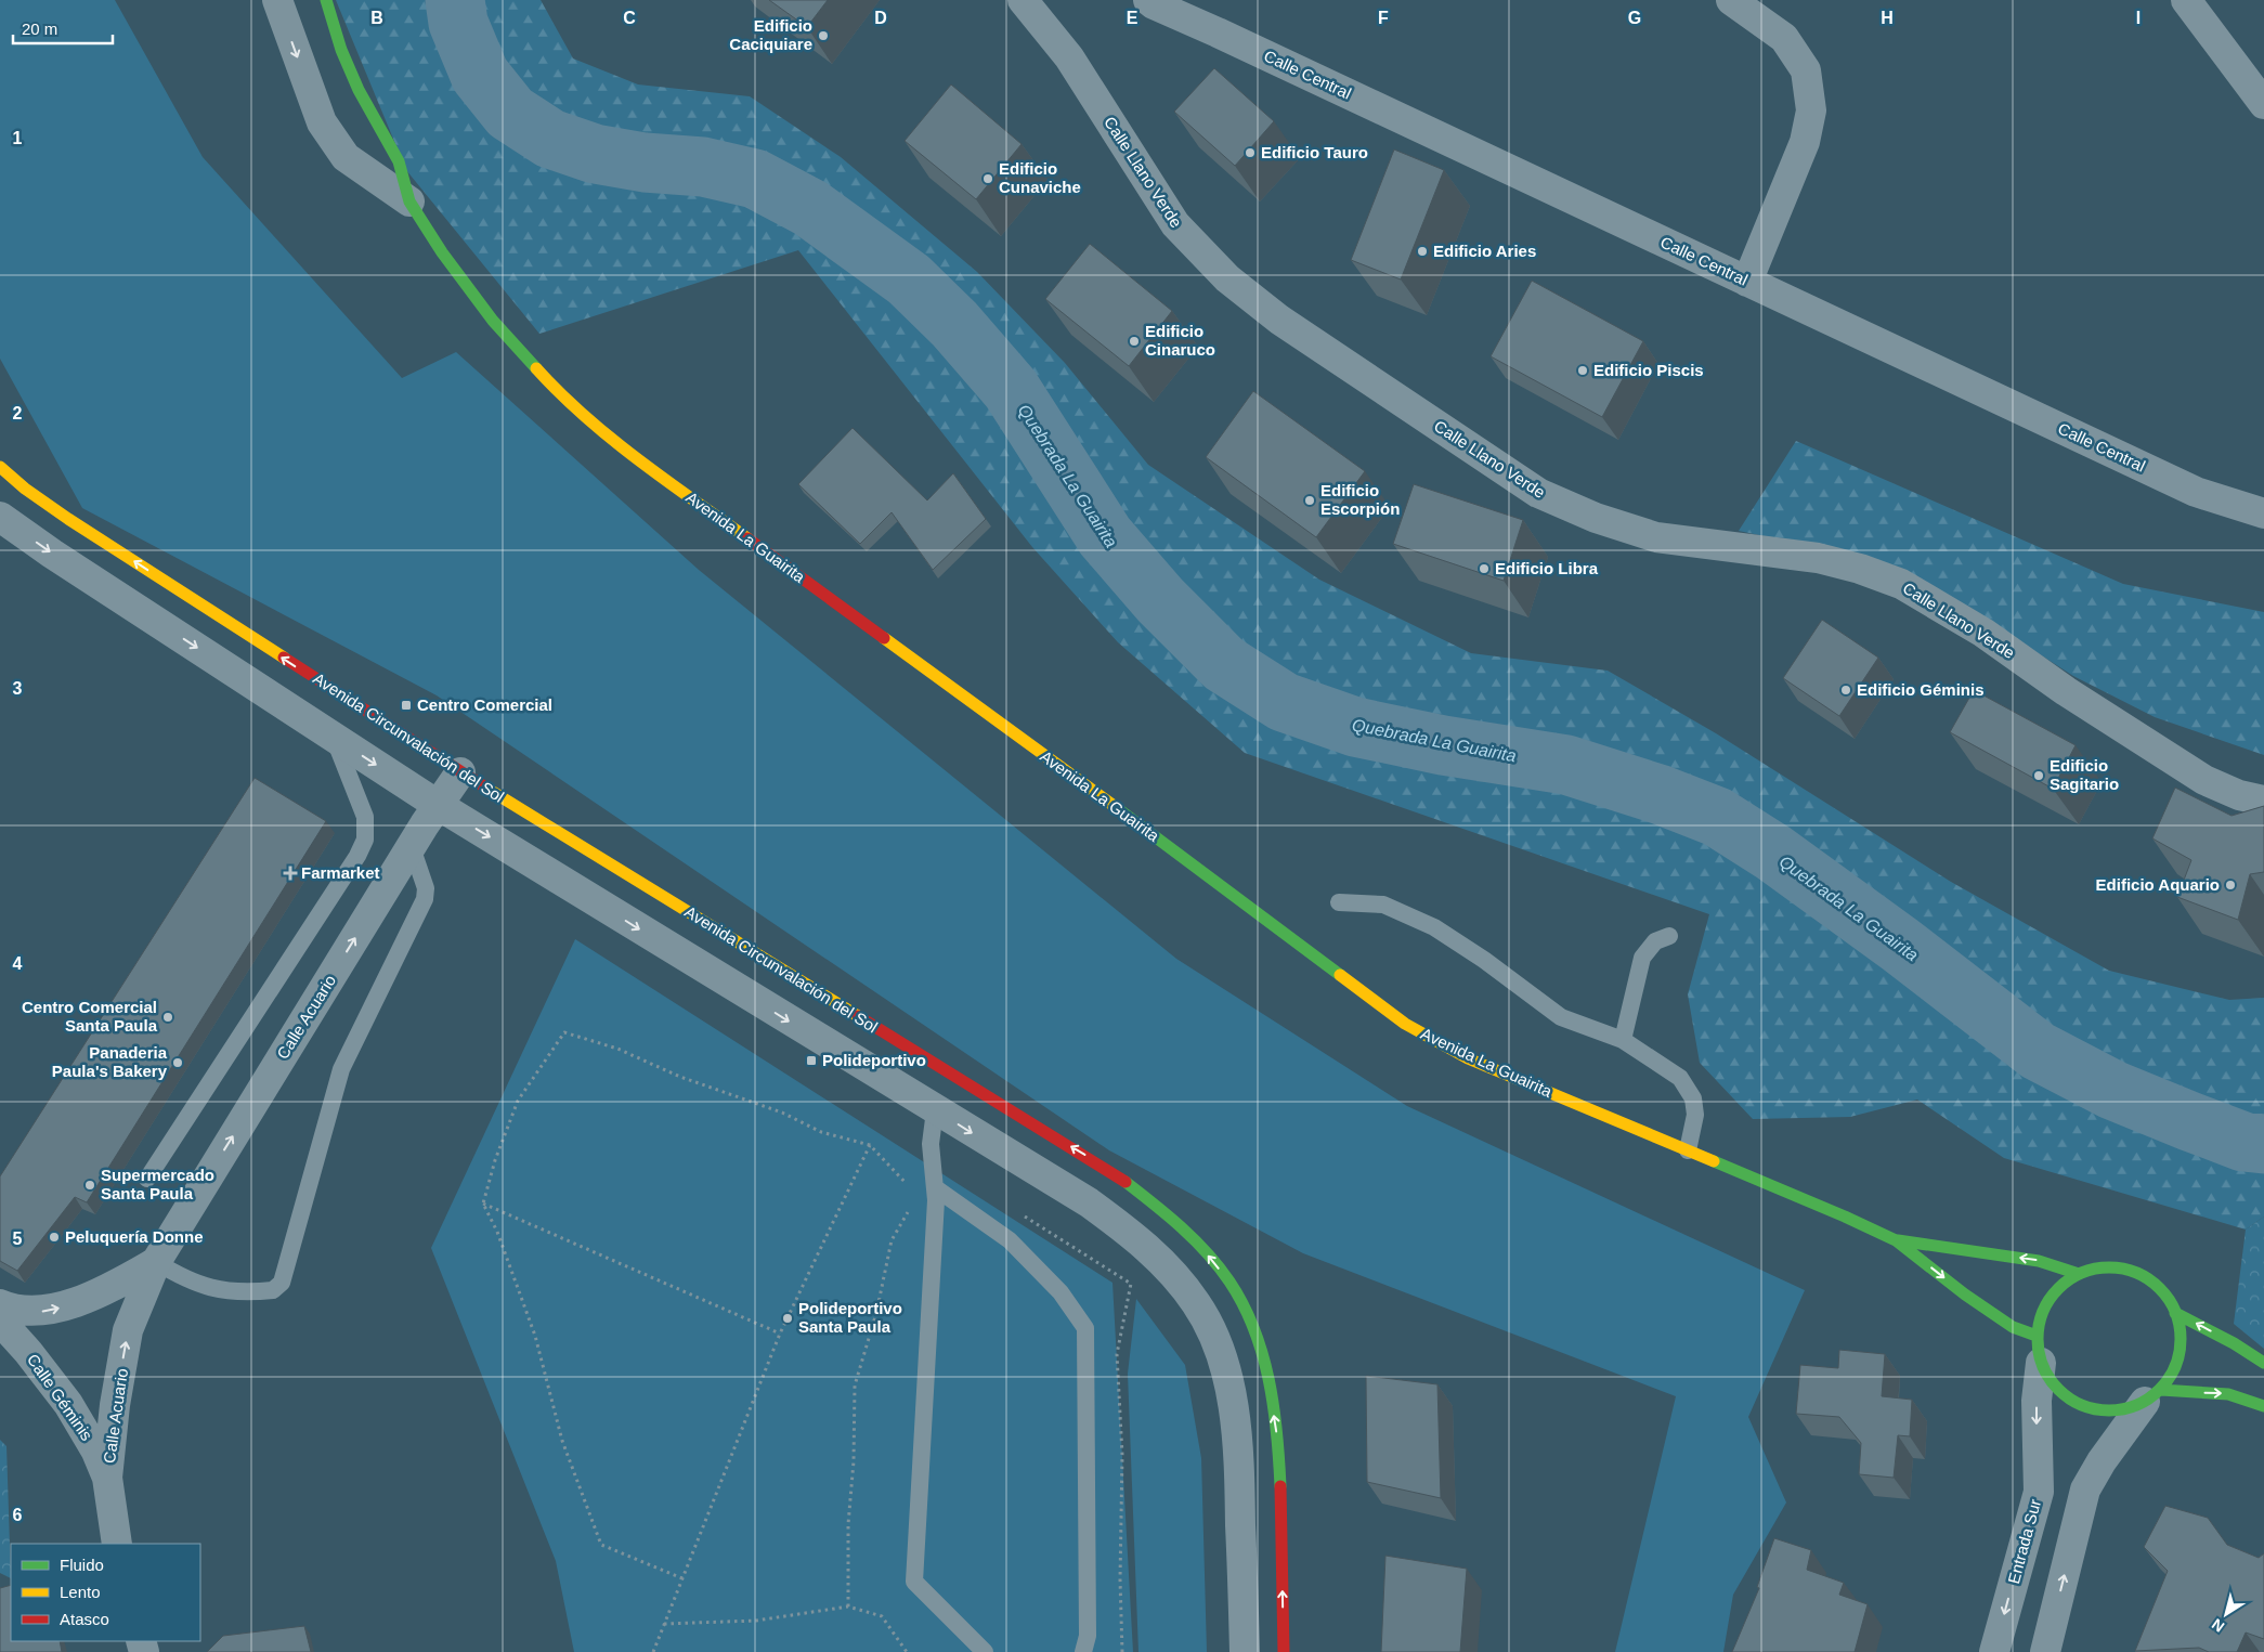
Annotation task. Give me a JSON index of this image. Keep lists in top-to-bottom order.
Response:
{
  "streets": {
    "street": [
      "Calle Central",
      "Calle Llano Verde",
      "Avenida La Guairita",
      "Avenida Circunvalación del Sol",
      "Calle Acuario",
      "Calle Géminis",
      "Entrada Sur"
    ]
  },
  "crossings": [
    ["Avenida La Guairita", "Entrada Sur"],
    ["Avenida Circunvalación del Sol", "Calle Acuario"],
    ["Calle Acuario", "Calle Géminis"]
  ],
  "one_way": ["Calle Acuario"],
  "water": ["Quebrada La Guairita"],
  "places": {
    "other": [
      "Edificio Caciquiare",
      "Edificio Tauro",
      "Edificio Cunaviche",
      "Edificio Aries",
      "Edificio Cinaruco",
      "Edificio Piscis",
      "Edificio Escorpión",
      "Edificio Libra",
      "Edificio Géminis",
      "Edificio Sagitario",
      "Edificio Aquario",
      "Centro Comercial Santa Paula",
      "Panaderia Paula's Bakery",
      "Supermercado Santa Paula",
      "Peluquería Donne",
      "Polideportivo Santa Paula"
    ],
    "transit": ["Centro Comercial", "Polideportivo"],
    "health": ["Farmarket"]
  },
  "legend": ["Fluido", "Lento", "Atasco"],
  "scale_bar": "20 m",
  "north": "bottom left",
  "grid": {
    "columns": [
      "B",
      "C",
      "D",
      "E",
      "F",
      "G",
      "H",
      "I"
    ],
    "rows": [
      "1",
      "2",
      "3",
      "4",
      "5",
      "6"
    ]
  }
}
